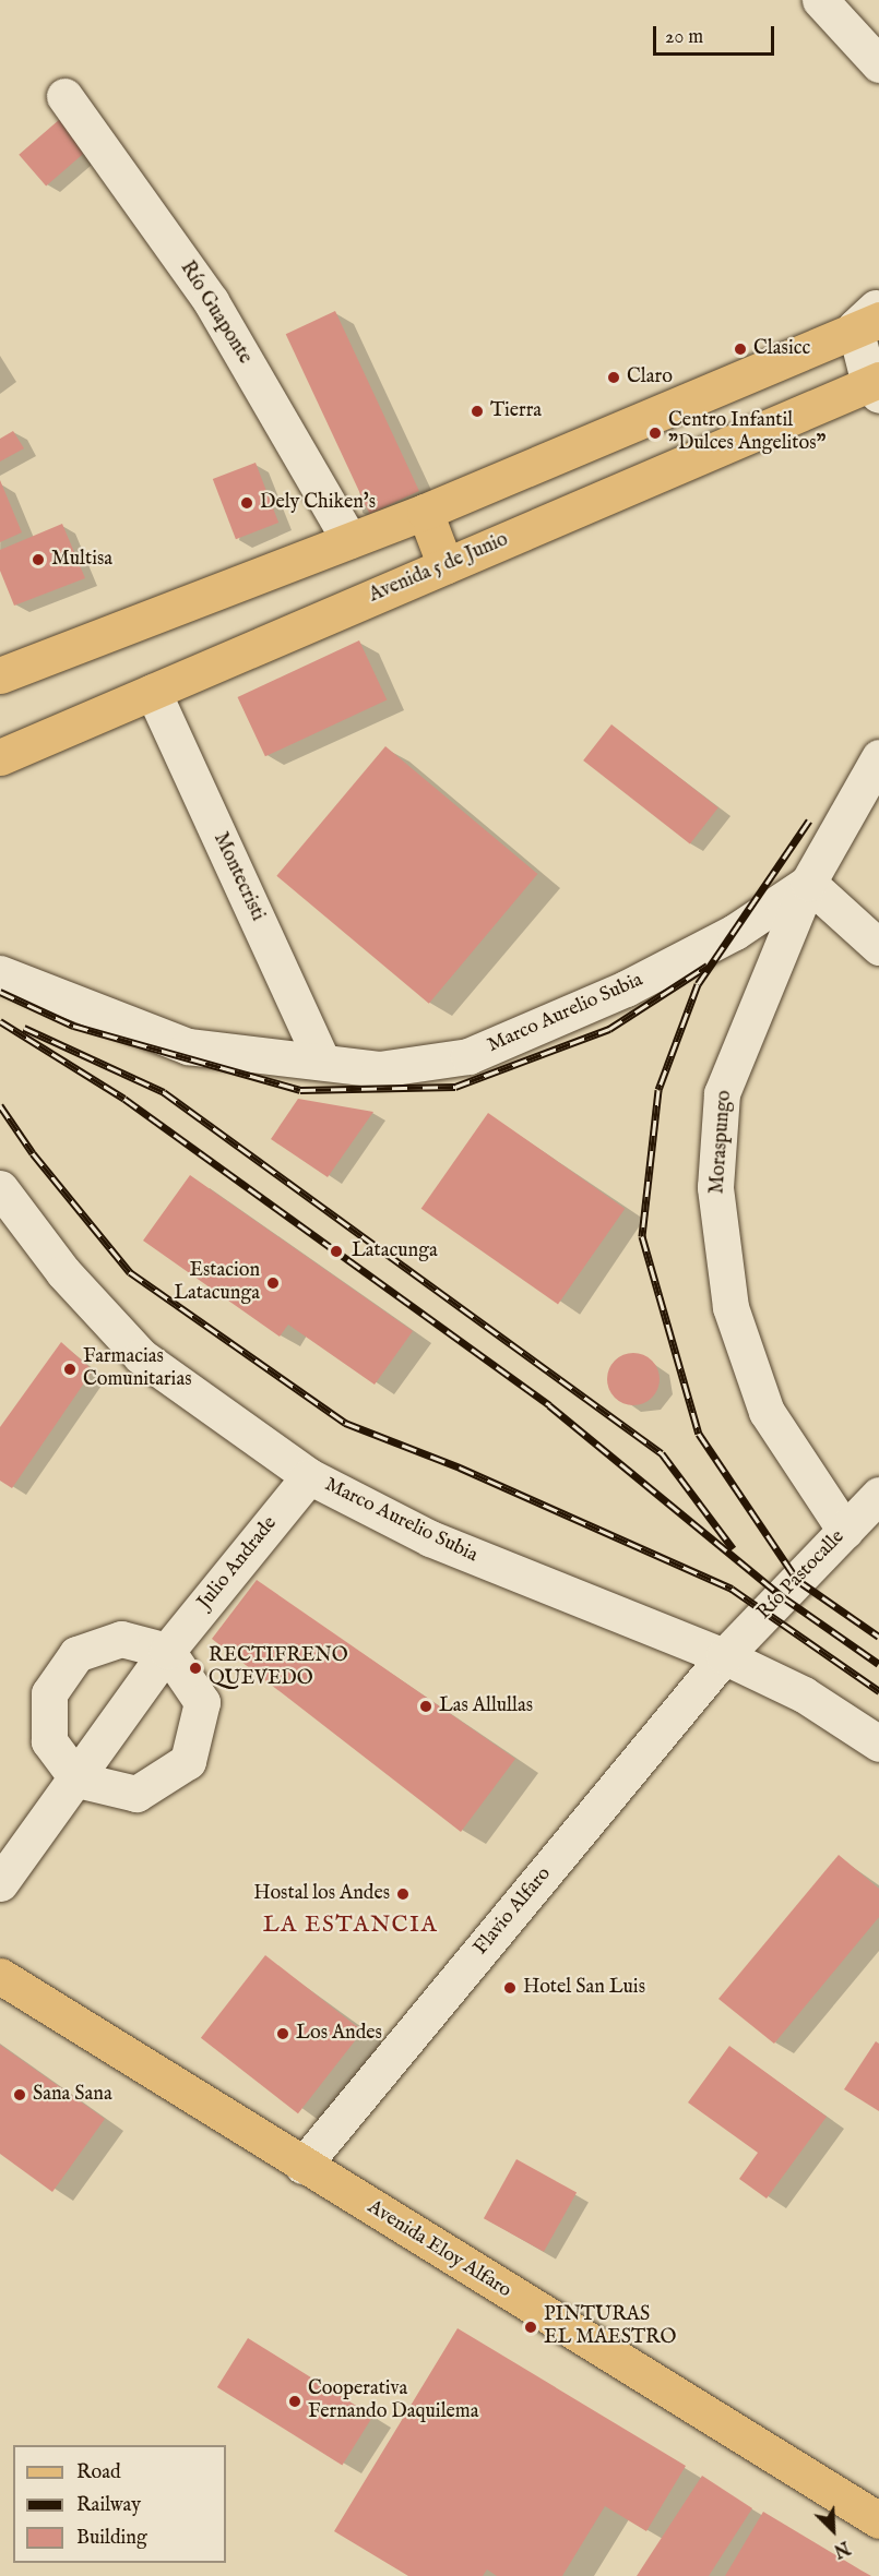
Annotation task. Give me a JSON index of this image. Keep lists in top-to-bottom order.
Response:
{
  "streets": {
    "main road": ["Avenida 5 de Junio", "Avenida Eloy Alfaro"],
    "street": [
      "Río Guaponte",
      "Montecristi",
      "Marco Aurelio Subia",
      "Moraspungo",
      "Julio Andrade",
      "Río Pastocalle",
      "Flavio Alfaro"
    ]
  },
  "crossings": [
    ["Avenida 5 de Junio", "Montecristi"],
    ["Montecristi", "Marco Aurelio Subia"],
    ["Marco Aurelio Subia", "Moraspungo"],
    ["Marco Aurelio Subia", "Julio Andrade"],
    ["Marco Aurelio Subia", "Río Pastocalle"],
    ["Marco Aurelio Subia", "Flavio Alfaro"],
    ["Moraspungo", "Río Pastocalle"],
    ["Río Pastocalle", "Flavio Alfaro"],
    ["Flavio Alfaro", "Avenida Eloy Alfaro"]
  ],
  "districts": ["LA ESTANCIA"],
  "places": [
    "Clasicc",
    "Claro",
    "Tierra",
    "Centro Infantil \"Dulces Angelitos\"",
    "Dely Chiken's",
    "Multisa",
    "Latacunga",
    "Estacion Latacunga",
    "Farmacias Comunitarias",
    "RECTIFRENO QUEVEDO",
    "Las Allullas",
    "Hostal los Andes",
    "Hotel San Luis",
    "Los Andes",
    "Sana Sana",
    "PINTURAS EL MAESTRO",
    "Cooperativa Fernando Daquilema"
  ],
  "legend": ["Road", "Railway", "Building"],
  "scale_bar": "20 m",
  "north": "bottom right"
}
